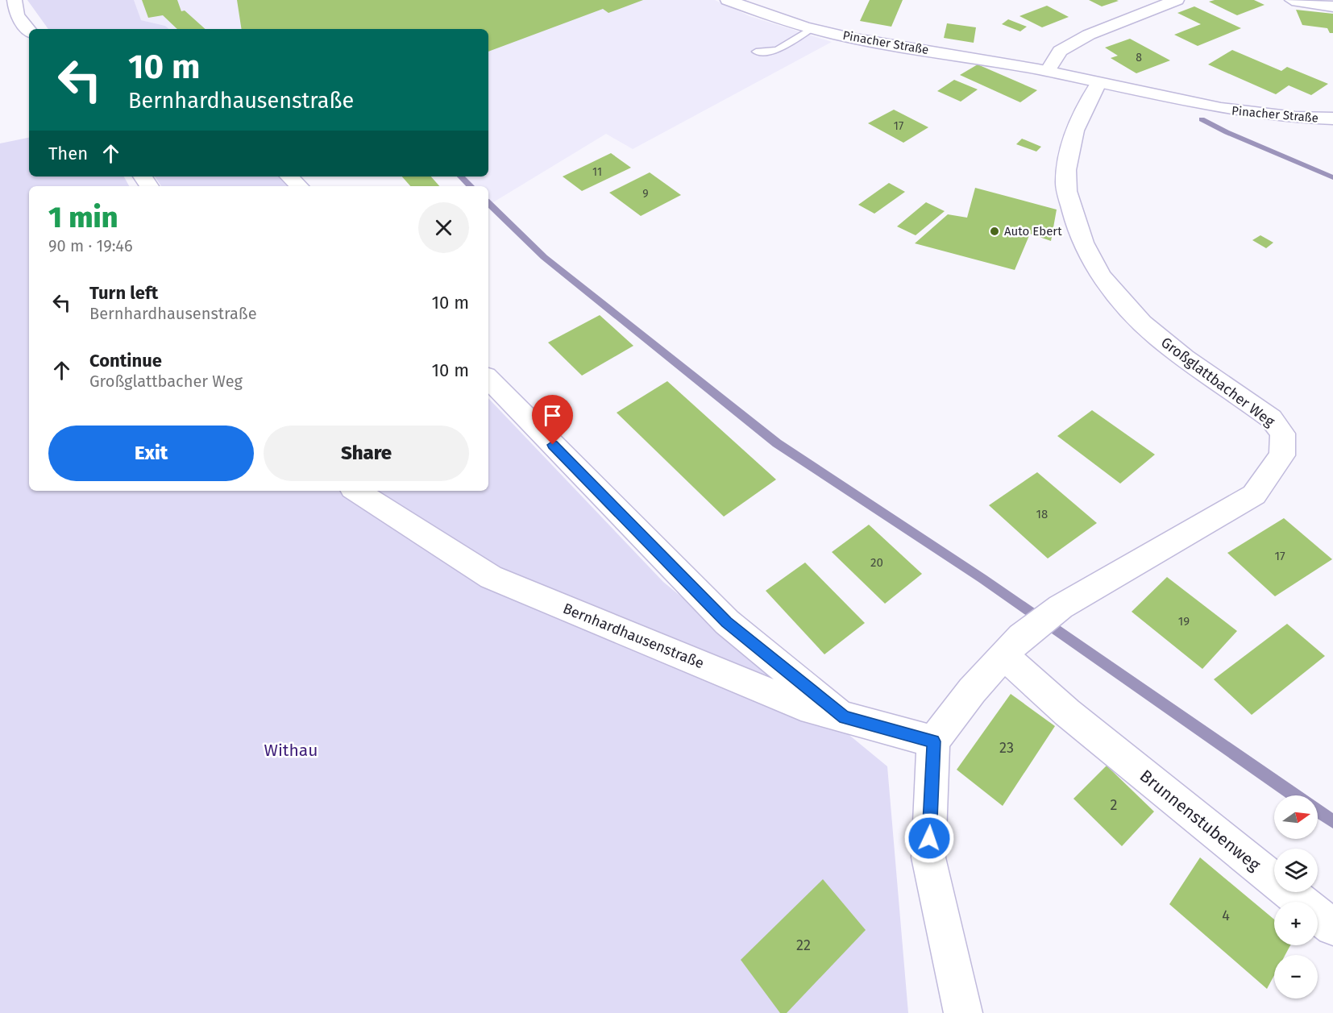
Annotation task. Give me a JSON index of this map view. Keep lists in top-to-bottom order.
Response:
{
  "streets": {
    "street": [
      "Pinacher Straße",
      "Großglattbacher Weg",
      "Bernhardhausenstraße",
      "Brunnenstubenweg"
    ]
  },
  "crossings": [
    ["Pinacher Straße", "Großglattbacher Weg"],
    ["Großglattbacher Weg", "Bernhardhausenstraße"],
    ["Großglattbacher Weg", "Brunnenstubenweg"]
  ],
  "parks": ["Withau"],
  "places": ["Auto Ebert"],
  "house_numbers": [
    "8",
    "17",
    "11",
    "9",
    "18",
    "17",
    "20",
    "19",
    "23",
    "2",
    "4",
    "22"
  ],
  "north": "right",
  "page": {
    "turn": ["10 m", "Bernhardhausenstraße"],
    "then": "Then",
    "heading": ["1 min", "90 m · 19:46"],
    "list": [
      {
        "name": "Turn left",
        "note": "Bernhardhausenstraße",
        "value": "10 m"
      },
      {
        "name": "Continue",
        "note": "Großglattbacher Weg",
        "value": "10 m"
      }
    ],
    "buttons": ["Exit", "Share"],
    "map_buttons": ["+", "−"]
  }
}
